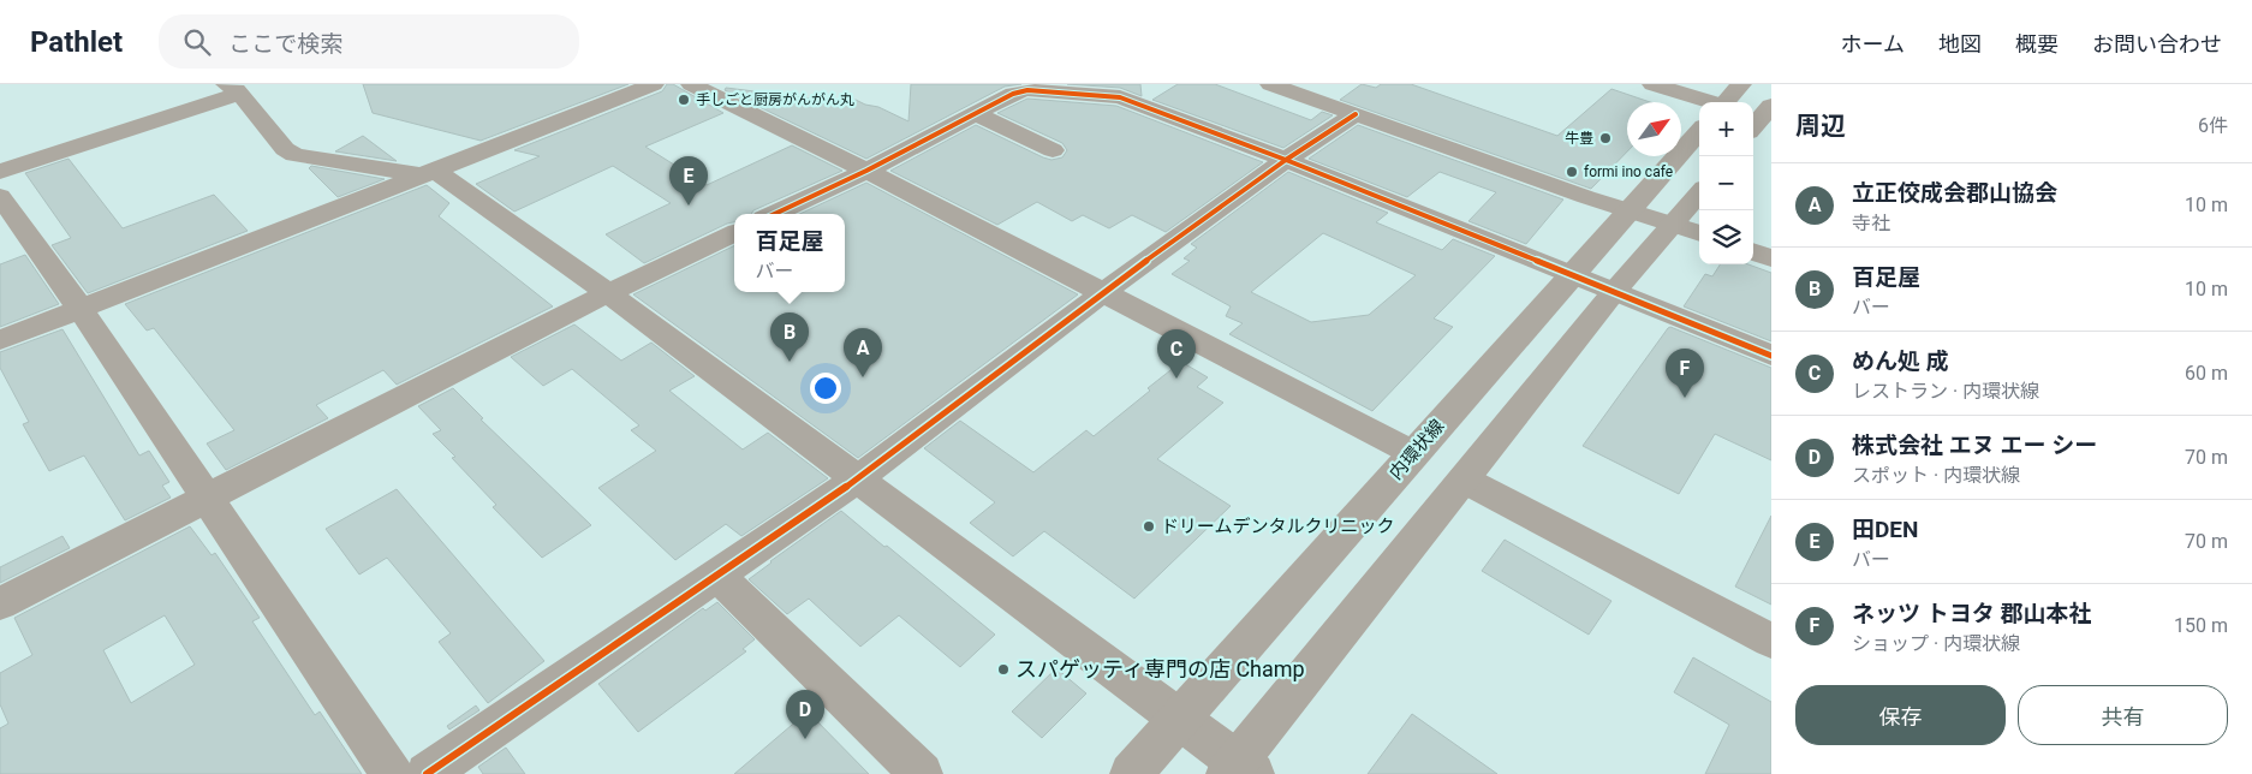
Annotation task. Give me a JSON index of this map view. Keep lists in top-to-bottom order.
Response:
{
  "streets": {
    "street": ["内環状線"]
  },
  "places": [
    "手しごと厨房がんがん丸",
    "牛豊",
    "formi ino cafe",
    "ドリームデンタルクリニック",
    "スパゲッティ専門の店 Champ"
  ],
  "north": "top right",
  "page": {
    "header": "Pathlet",
    "search": "ここで検索",
    "nav": [
      "ホーム",
      "地図",
      "概要",
      "お問い合わせ"
    ],
    "heading": ["周辺", "6件"],
    "map_buttons": ["+", "−"],
    "pins": [
      "E",
      "B",
      "A",
      "C",
      "F",
      "D"
    ],
    "list": [
      {
        "mark": "A",
        "name": "立正佼成会郡山協会",
        "note": "寺社",
        "value": "10 m"
      },
      {
        "mark": "B",
        "name": "百足屋",
        "note": "バー",
        "value": "10 m"
      },
      {
        "mark": "C",
        "name": "めん処 成",
        "note": "レストラン · 内環状線",
        "value": "60 m"
      },
      {
        "mark": "D",
        "name": "株式会社 エヌ エー シー",
        "note": "スポット · 内環状線",
        "value": "70 m"
      },
      {
        "mark": "E",
        "name": "田DEN",
        "note": "バー",
        "value": "70 m"
      },
      {
        "mark": "F",
        "name": "ネッツ トヨタ 郡山本社",
        "note": "ショップ · 内環状線",
        "value": "150 m"
      }
    ],
    "popup": ["百足屋", "バー"],
    "buttons": ["保存", "共有"]
  }
}
